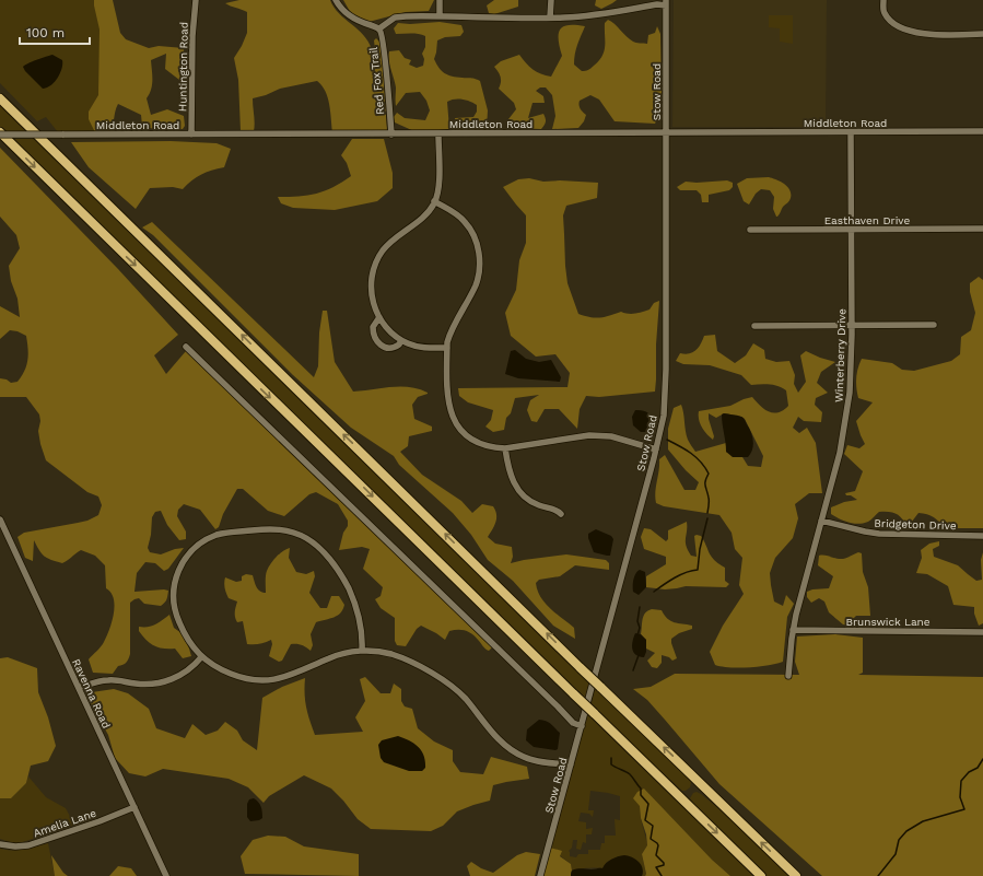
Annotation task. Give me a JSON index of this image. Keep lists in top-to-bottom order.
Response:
{
  "streets": {
    "street": [
      "Huntington Road",
      "Red Fox Trail",
      "Stow Road",
      "Middleton Road",
      "Easthaven Drive",
      "Winterberry Drive",
      "Bridgeton Drive",
      "Brunswick Lane",
      "Ravenna Road",
      "Amelia Lane"
    ]
  },
  "crossings": [
    ["Huntington Road", "Middleton Road"],
    ["Red Fox Trail", "Middleton Road"],
    ["Stow Road", "Middleton Road"],
    ["Middleton Road", "Winterberry Drive"],
    ["Easthaven Drive", "Winterberry Drive"],
    ["Winterberry Drive", "Bridgeton Drive"],
    ["Winterberry Drive", "Brunswick Lane"],
    ["Ravenna Road", "Amelia Lane"]
  ],
  "scale_bar": "100 m"
}
